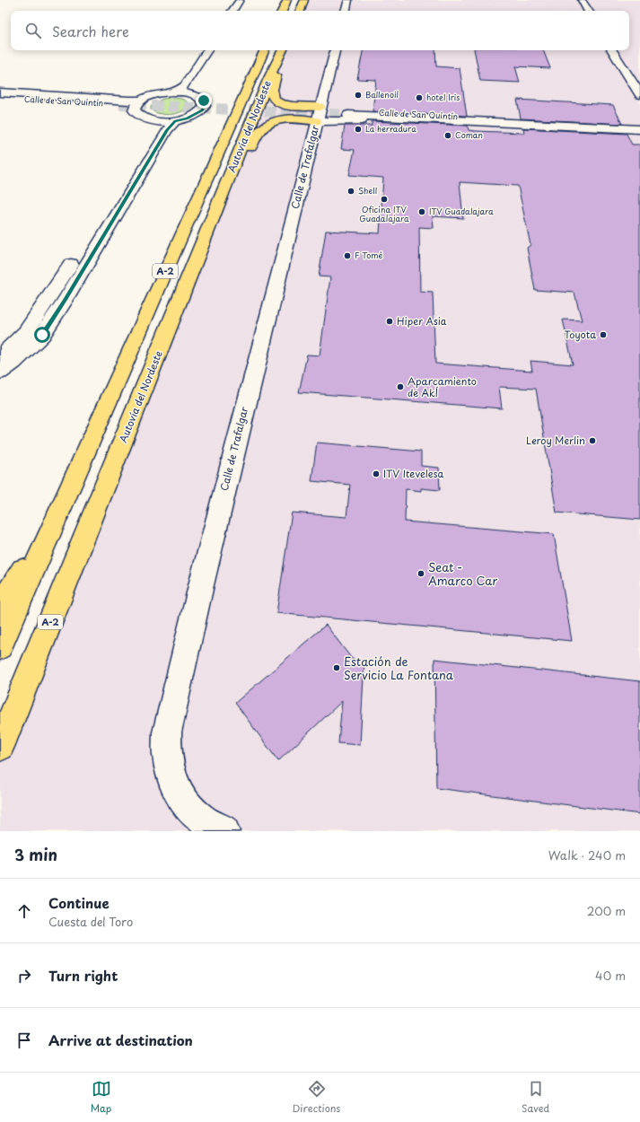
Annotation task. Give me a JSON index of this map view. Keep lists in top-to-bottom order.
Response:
{
  "streets": {
    "highway": ["Autovía del Nordeste", "A-2"],
    "street": ["Calle de San Quintín", "Calle de Trafalgar"]
  },
  "crossings": [
    ["Calle de San Quintín", "Calle de Trafalgar"]
  ],
  "places": [
    "Ballenoil",
    "hotel Iris",
    "La herradura",
    "Coman",
    "Shell",
    "Oficina ITV Guadalajara",
    "ITV Guadalajara",
    "F Tomé",
    "Hiper Asia",
    "Toyota",
    "Aparcamiento de AkÍ",
    "Leroy Merlin",
    "ITV Itevelesa",
    "Seat - Amarco Car",
    "Estación de Servicio La Fontana"
  ],
  "page": {
    "search": "Search here",
    "heading": ["3 min", "Walk · 240 m"],
    "list": [
      ["Continue", "Cuesta del Toro", "200 m"],
      ["Turn right", "40 m"],
      "Arrive at destination"
    ],
    "nav": ["Map", "Directions", "Saved"]
  }
}
